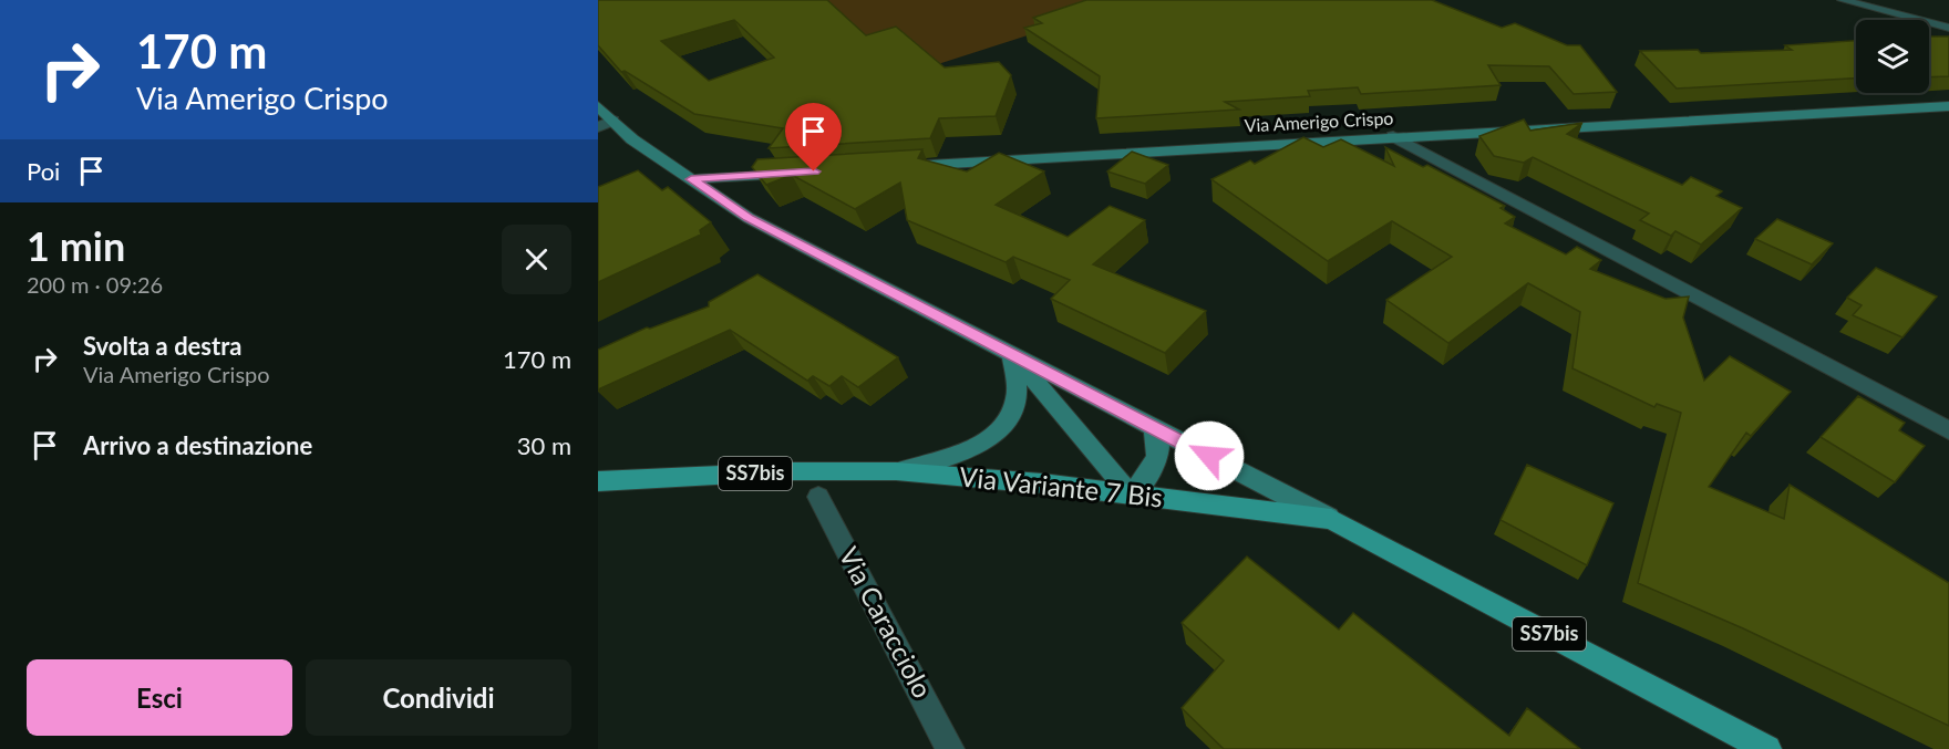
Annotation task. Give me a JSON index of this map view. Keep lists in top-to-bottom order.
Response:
{
  "streets": {
    "main road": ["Via Amerigo Crispo", "SS7bis", "Via Variante 7 Bis"],
    "street": ["Via Caracciolo"]
  },
  "page": {
    "turn": ["170 m", "Via Amerigo Crispo"],
    "then": "Poi",
    "heading": ["1 min", "200 m · 09:26"],
    "list": [
      {
        "name": "Svolta a destra",
        "note": "Via Amerigo Crispo",
        "value": "170 m"
      },
      {
        "name": "Arrivo a destinazione",
        "value": "30 m"
      }
    ],
    "buttons": ["Esci", "Condividi"]
  }
}
